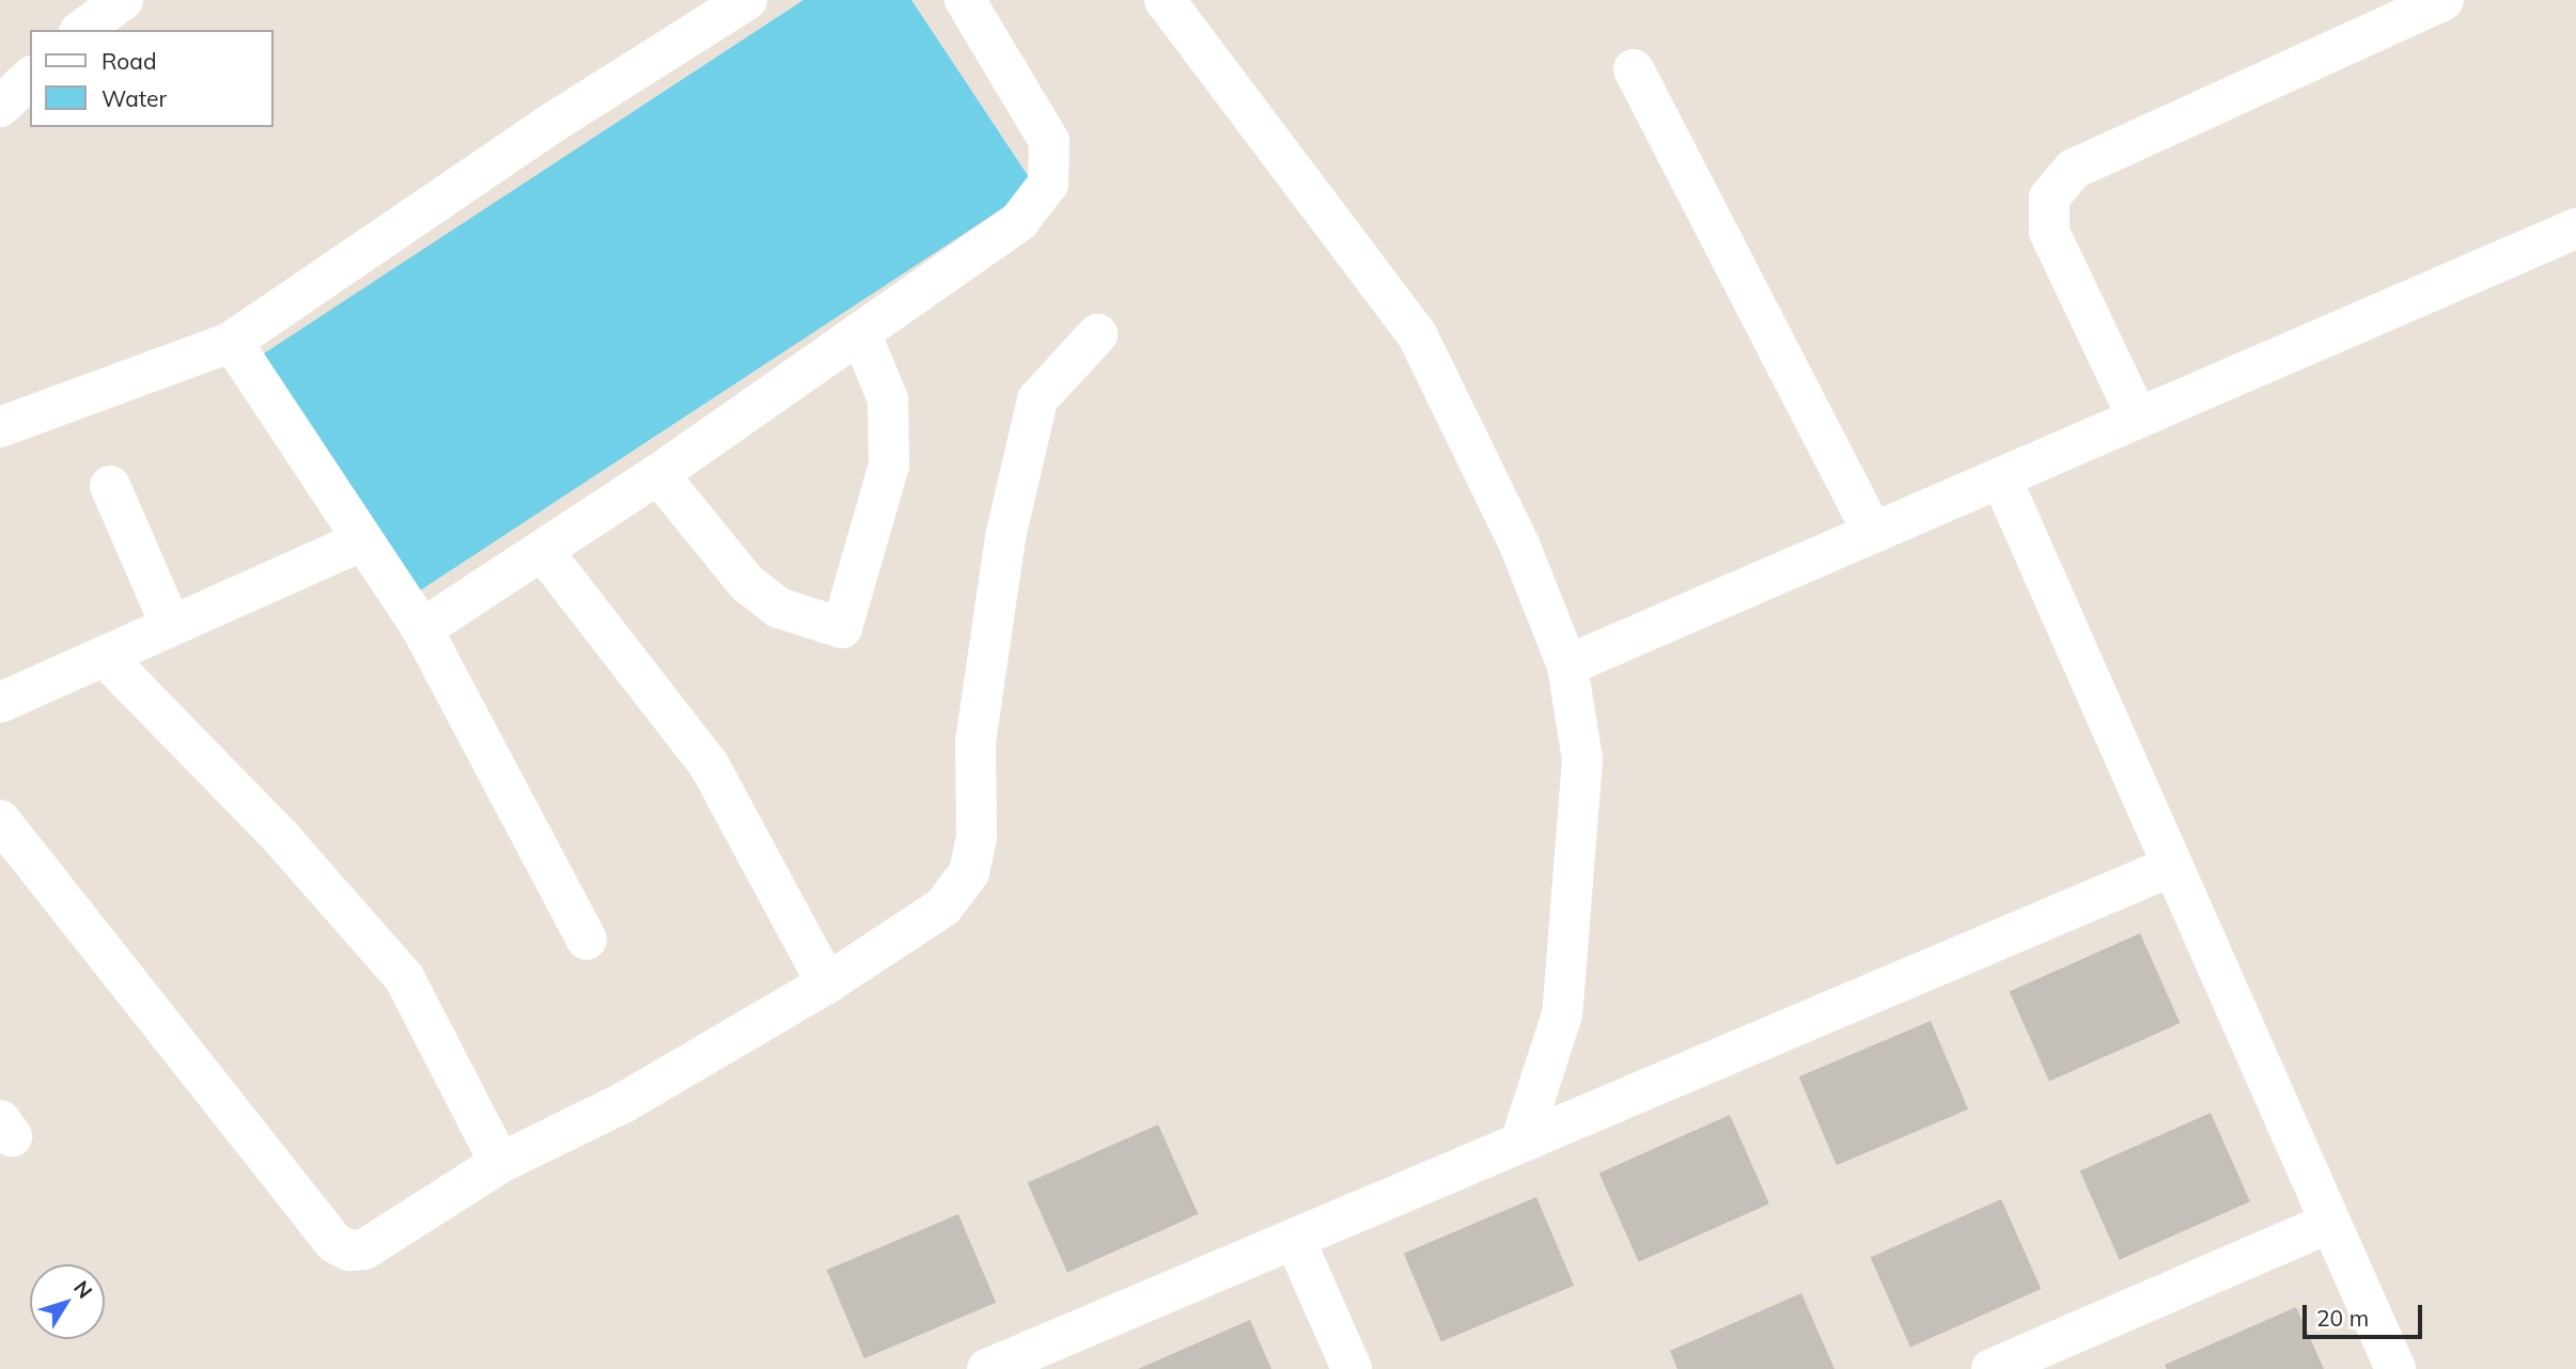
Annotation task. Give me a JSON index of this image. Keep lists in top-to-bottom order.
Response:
{
  "legend": ["Road", "Water"],
  "scale_bar": "20 m",
  "north": "top right"
}
